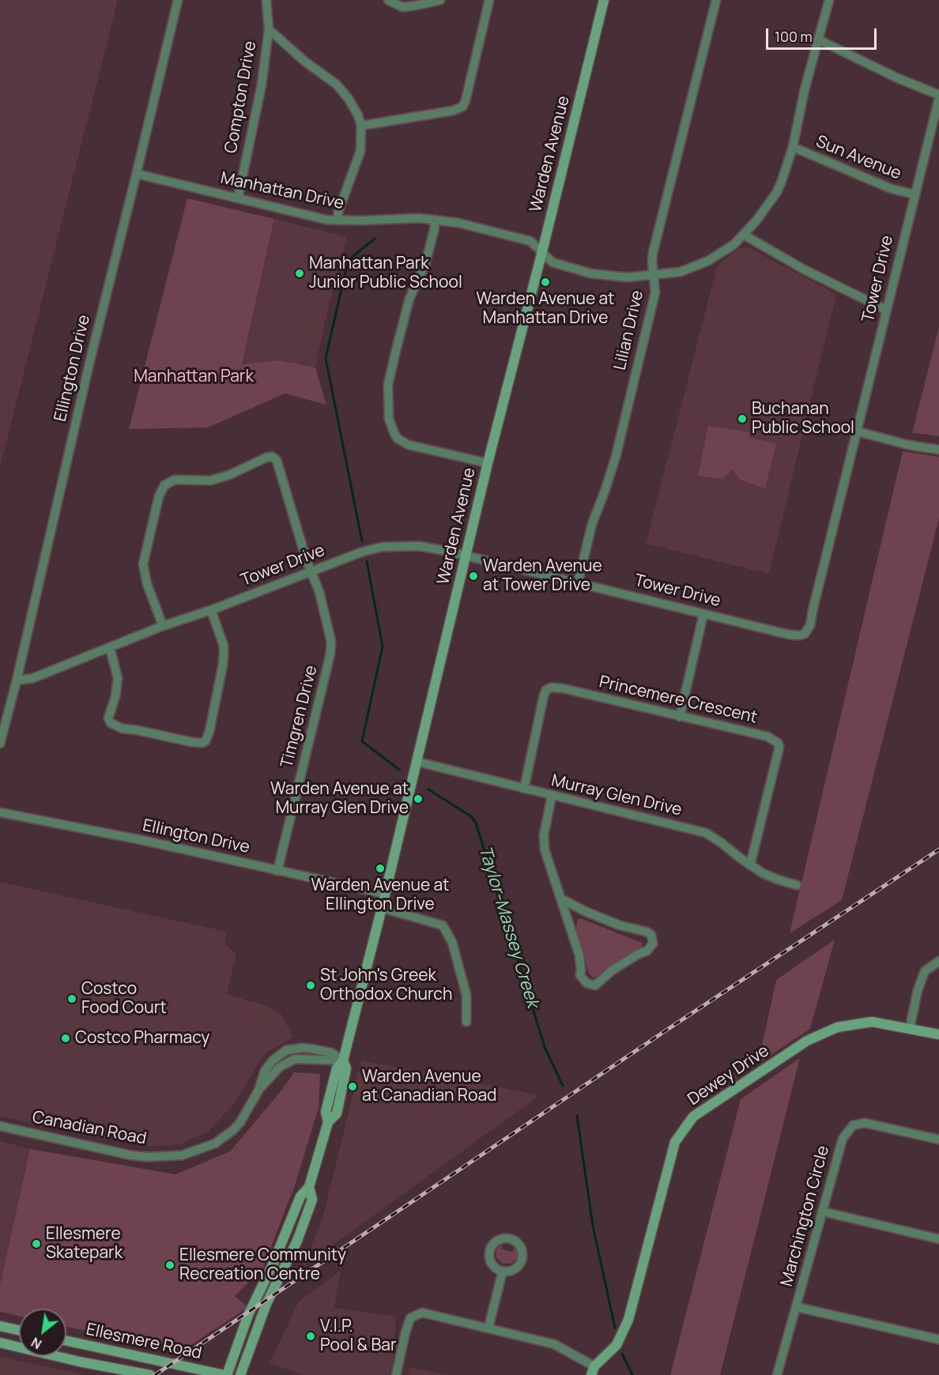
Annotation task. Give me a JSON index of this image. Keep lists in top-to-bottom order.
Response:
{
  "streets": {
    "main road": ["Warden Avenue", "Dewey Drive", "Ellesmere Road"],
    "street": [
      "Compton Drive",
      "Sun Avenue",
      "Manhattan Drive",
      "Tower Drive",
      "Lilian Drive",
      "Ellington Drive",
      "Princemere Crescent",
      "Timgren Drive",
      "Murray Glen Drive",
      "Canadian Road",
      "Marchington Circle"
    ]
  },
  "crossings": [
    ["Compton Drive", "Manhattan Drive"],
    ["Warden Avenue", "Manhattan Drive"],
    ["Warden Avenue", "Tower Drive"],
    ["Warden Avenue", "Ellington Drive"],
    ["Warden Avenue", "Murray Glen Drive"],
    ["Warden Avenue", "Canadian Road"],
    ["Warden Avenue", "Ellesmere Road"],
    ["Sun Avenue", "Manhattan Drive"],
    ["Sun Avenue", "Tower Drive"],
    ["Manhattan Drive", "Lilian Drive"],
    ["Manhattan Drive", "Ellington Drive"],
    ["Tower Drive", "Lilian Drive"],
    ["Tower Drive", "Ellington Drive"],
    ["Tower Drive", "Timgren Drive"],
    ["Ellington Drive", "Timgren Drive"],
    ["Princemere Crescent", "Murray Glen Drive"]
  ],
  "water": ["Taylor-Massey Creek"],
  "parks": ["Manhattan Park"],
  "places": [
    "Manhattan Park Junior Public School",
    "Warden Avenue at Manhattan Drive",
    "Buchanan Public School",
    "Warden Avenue at Tower Drive",
    "Warden Avenue at Murray Glen Drive",
    "Warden Avenue at Ellington Drive",
    "St John's Greek Orthodox Church",
    "Costco Food Court",
    "Costco Pharmacy",
    "Warden Avenue at Canadian Road",
    "Ellesmere Skatepark",
    "Ellesmere Community Recreation Centre",
    "V.I.P. Pool & Bar"
  ],
  "scale_bar": "100 m",
  "north": "bottom left"
}
